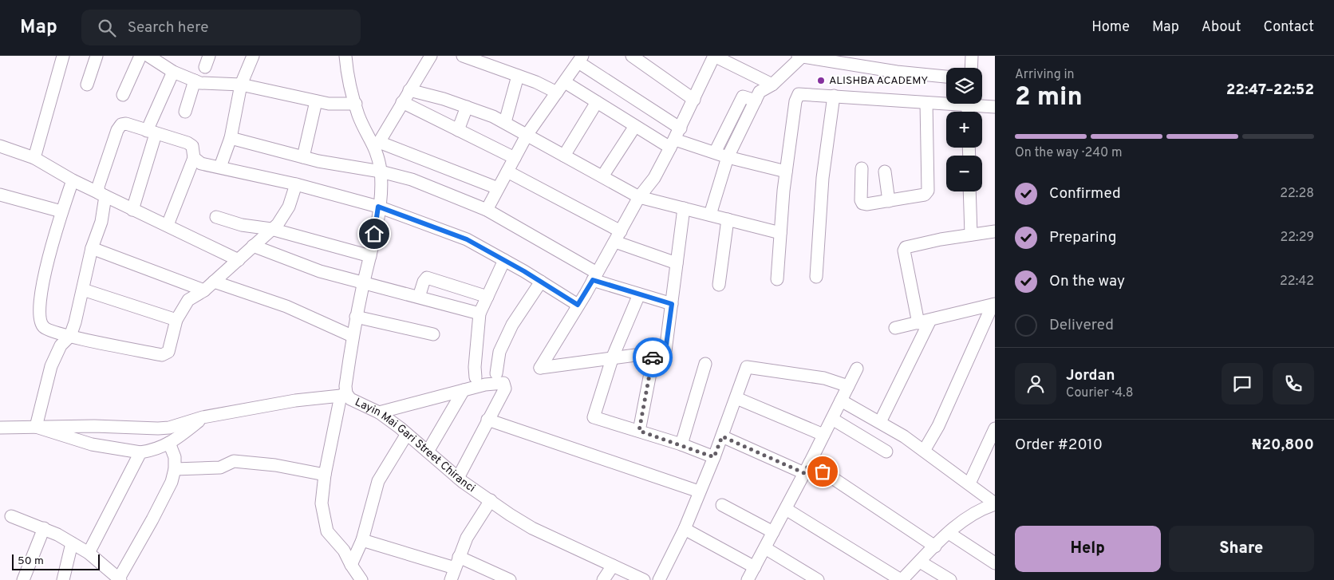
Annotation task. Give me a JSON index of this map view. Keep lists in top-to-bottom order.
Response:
{
  "streets": {
    "street": ["Layin Mai Gari Street Chiranci"]
  },
  "places": ["ALISHBA ACADEMY"],
  "scale_bar": "50 m",
  "page": {
    "header": "Map",
    "search": "Search here",
    "nav": [
      "Home",
      "Map",
      "About",
      "Contact"
    ],
    "heading": ["2 min", "Arriving in", "22:47–22:52"],
    "panel": [
      "Jordan",
      "Courier · 4.8",
      "Order #2010",
      "₦20,800"
    ],
    "map_buttons": ["+", "−"],
    "bar": "On the way · 240 m",
    "list": [
      ["Confirmed", "22:28"],
      ["Preparing", "22:29"],
      ["On the way", "22:42"],
      "Delivered"
    ],
    "buttons": ["Help", "Share"],
    "scale": "50 m"
  }
}
